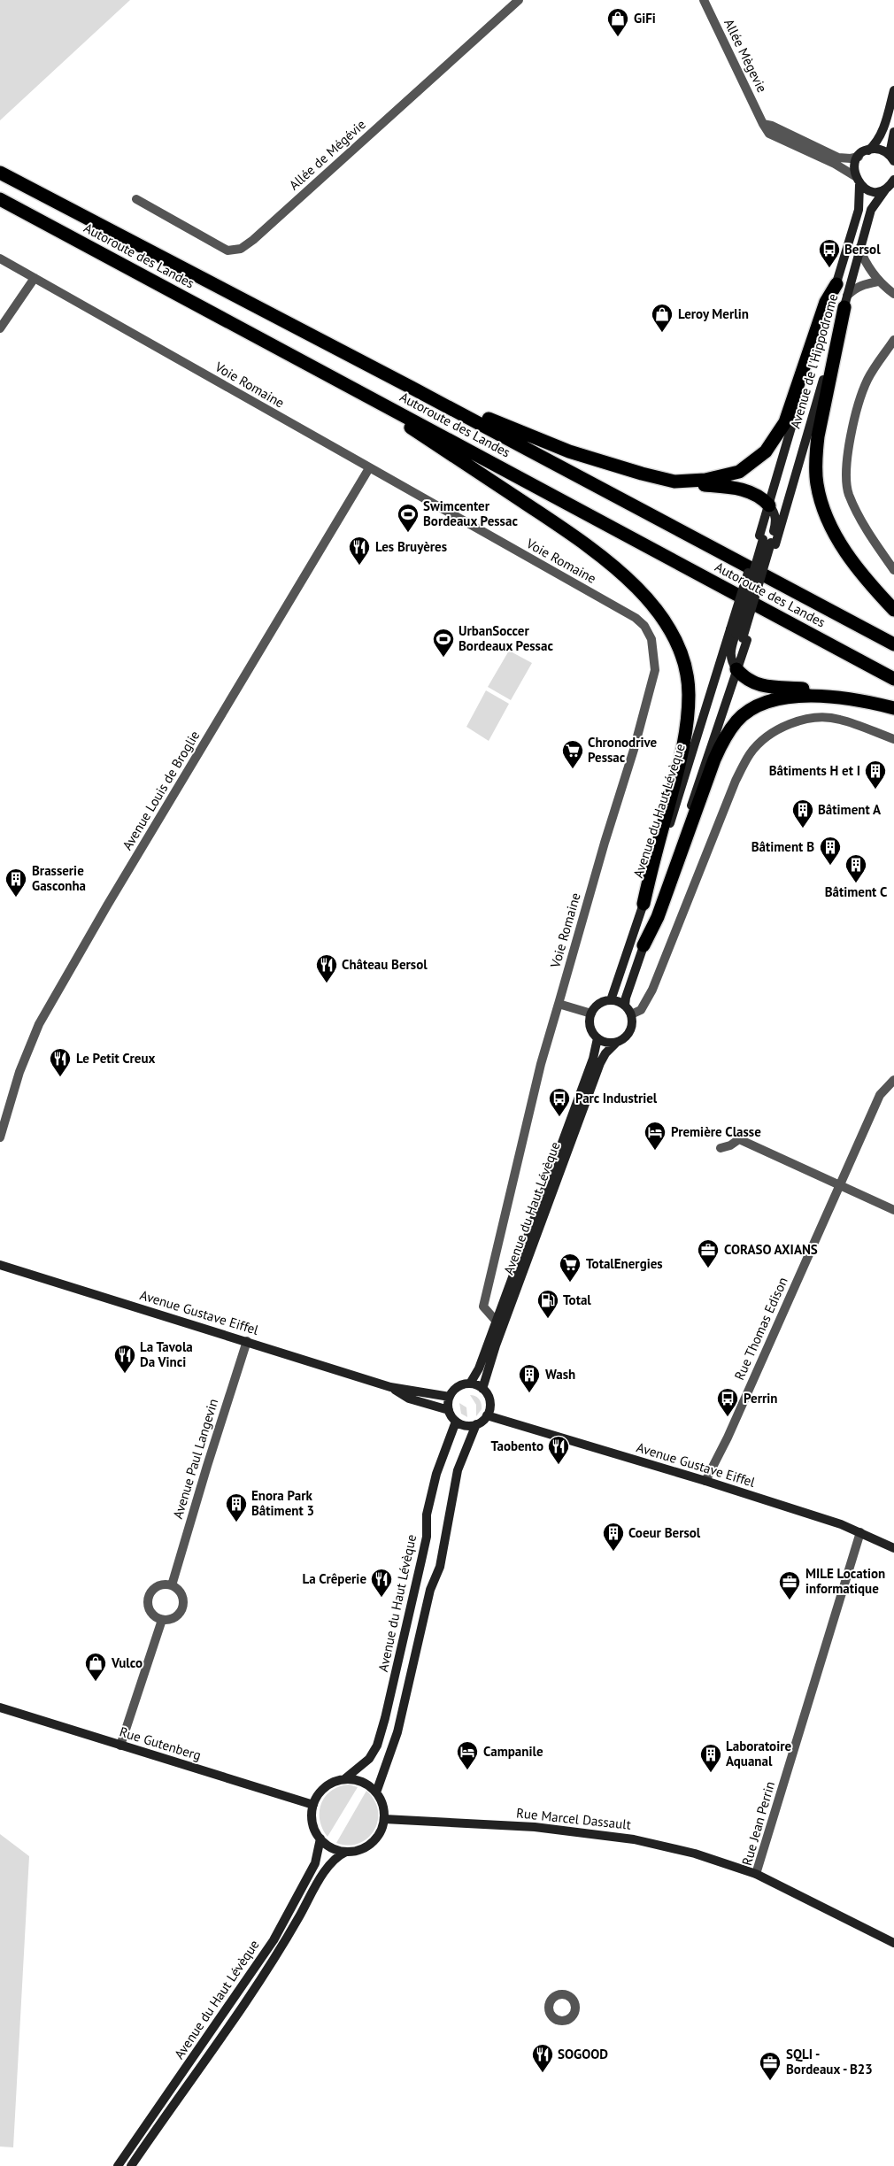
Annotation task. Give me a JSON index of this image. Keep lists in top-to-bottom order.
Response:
{
  "streets": {
    "highway": ["Autoroute des Landes"],
    "main road": [
      "Avenue de l'Hippodrome",
      "Avenue du Haut Lévèque",
      "Avenue Gustave Eiffel",
      "Rue Gutenberg",
      "Rue Marcel Dassault",
      "Rue Jean Perrin"
    ],
    "street": [
      "Allée Mègevie",
      "Allée de Mégévie",
      "Voie Romaine",
      "Avenue Louis de Broglie",
      "Rue Thomas Edison",
      "Avenue Paul Langevin"
    ]
  },
  "crossings": [
    ["Allée Mègevie", "Avenue de l'Hippodrome"],
    ["Voie Romaine", "Avenue Louis de Broglie"],
    ["Voie Romaine", "Avenue du Haut Lévèque"],
    ["Avenue du Haut Lévèque", "Avenue Gustave Eiffel"],
    ["Avenue du Haut Lévèque", "Rue Gutenberg"],
    ["Avenue du Haut Lévèque", "Rue Marcel Dassault"],
    ["Avenue Gustave Eiffel", "Rue Thomas Edison"],
    ["Avenue Gustave Eiffel", "Avenue Paul Langevin"],
    ["Avenue Gustave Eiffel", "Rue Jean Perrin"],
    ["Rue Gutenberg", "Rue Marcel Dassault"],
    ["Rue Marcel Dassault", "Rue Jean Perrin"]
  ],
  "places": {
    "shop": ["GiFi", "Leroy Merlin", "Vulco"],
    "bus stop": ["Bersol", "Parc Industriel", "Perrin"],
    "sports": ["Swimcenter Bordeaux Pessac", "UrbanSoccer Bordeaux Pessac"],
    "restaurant": [
      "Les Bruyères",
      "Château Bersol",
      "Le Petit Creux",
      "La Tavola Da Vinci",
      "Taobento",
      "La Crêperie",
      "SOGOOD"
    ],
    "supermarket": ["Chronodrive Pessac", "TotalEnergies"],
    "building": [
      "Bâtiments H et I",
      "Bâtiment A",
      "Bâtiment B",
      "Bâtiment C",
      "Brasserie Gasconha",
      "Wash",
      "Enora Park Bâtiment 3",
      "Coeur Bersol",
      "Laboratoire Aquanal"
    ],
    "hotel": ["Première Classe", "Campanile"],
    "office": ["CORASO AXIANS", "MILE Location informatique", "SQLI - Bordeaux - B23"],
    "fuel station": ["Total"]
  }
}
